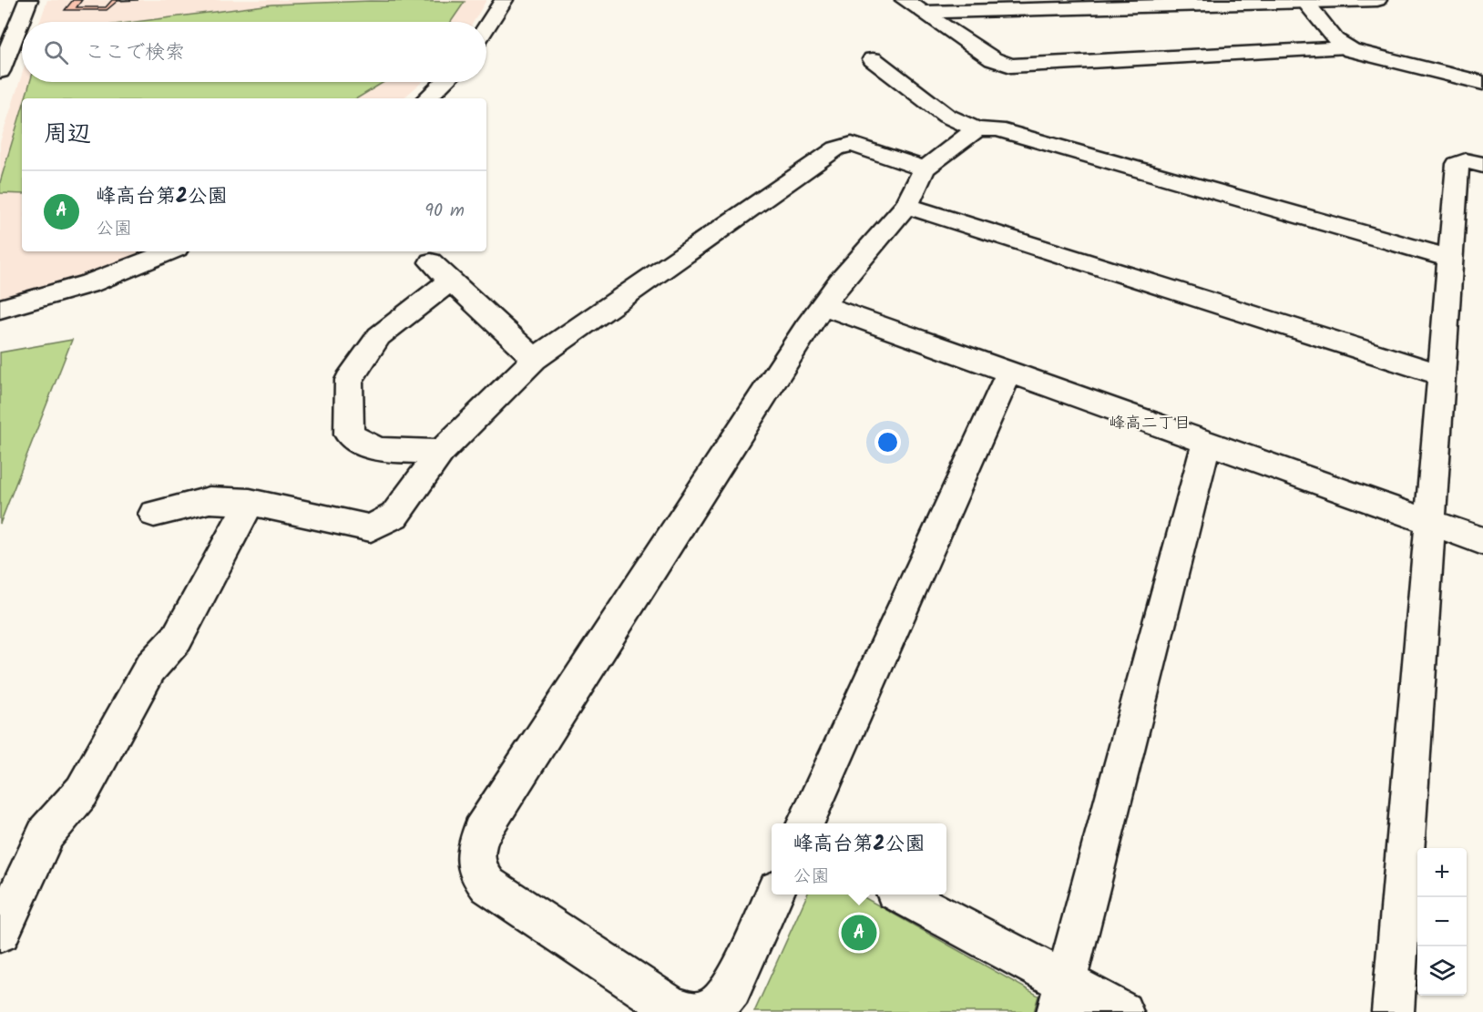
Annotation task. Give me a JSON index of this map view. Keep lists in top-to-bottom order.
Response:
{
  "districts": ["峰高二丁目"],
  "page": {
    "search": "ここで検索",
    "heading": "周辺",
    "list": [
      {
        "mark": "A",
        "name": "峰高台第2公園",
        "note": "公園",
        "value": "90 m"
      }
    ],
    "popup": ["峰高台第2公園", "公園"],
    "map_buttons": ["+", "−"],
    "pins": "A"
  }
}
